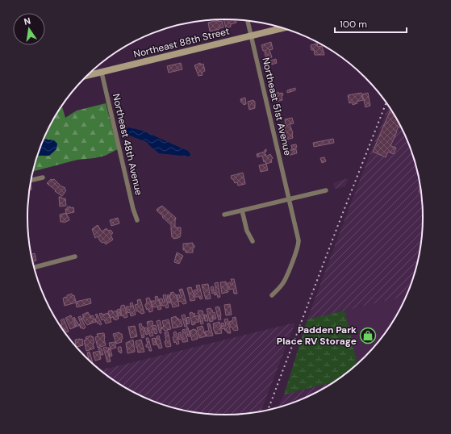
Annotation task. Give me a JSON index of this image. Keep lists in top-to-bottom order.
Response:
{
  "streets": {
    "main road": ["Northeast 88th Street"],
    "street": ["Northeast 51st Avenue", "Northeast 48th Avenue"]
  },
  "crossings": [
    ["Northeast 88th Street", "Northeast 51st Avenue"],
    ["Northeast 88th Street", "Northeast 48th Avenue"]
  ],
  "places": {
    "shop": ["Padden Park Place RV Storage"]
  },
  "scale_bar": "100 m",
  "north": "top"
}
